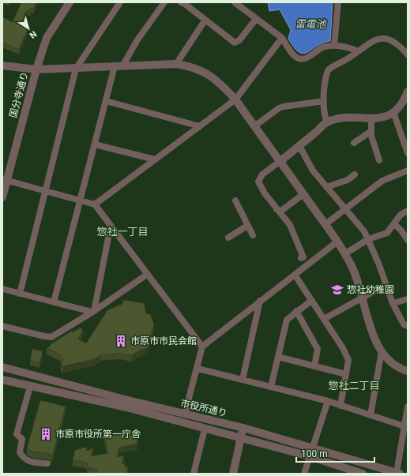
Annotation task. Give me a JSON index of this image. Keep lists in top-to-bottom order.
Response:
{
  "streets": {
    "street": ["国分寺通り", "市役所通り"]
  },
  "districts": ["惣社一丁目", "惣社二丁目"],
  "water": ["雷電池"],
  "places": {
    "school or university": ["惣社幼稚園"],
    "building": ["市原市市民会館", "市原市役所第一庁舎"]
  },
  "scale_bar": "100 m",
  "north": "bottom right"
}
